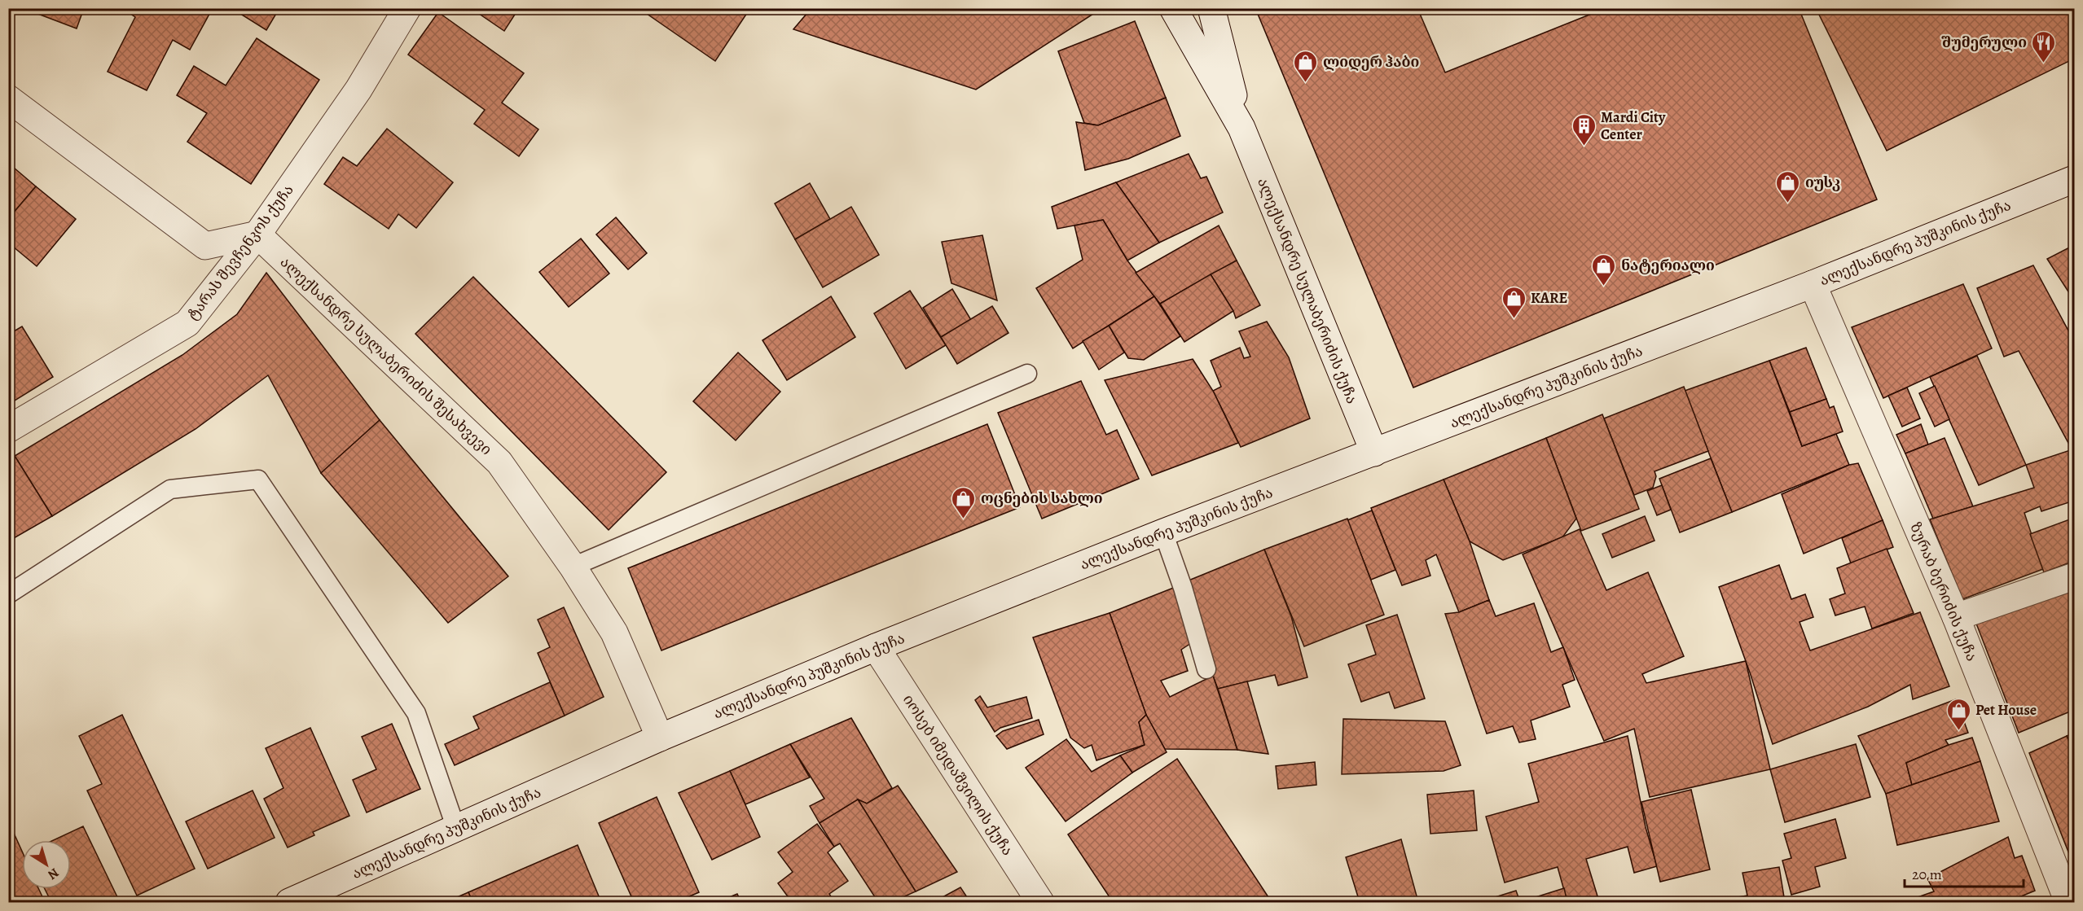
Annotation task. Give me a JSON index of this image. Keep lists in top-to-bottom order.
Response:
{
  "streets": {
    "street": [
      "ალექსანდრე პუშკინის ქუჩა",
      "ტარას შევჩენკოს ქუჩა",
      "ალექსანდრე სულაბერიძის ქუჩა",
      "ალექსანდრე სულაბერიძის შესახვევი",
      "ზურაბ ბერიძის ქუჩა",
      "იოსებ იმედაშვილის ქუჩა"
    ]
  },
  "crossings": [
    ["ალექსანდრე პუშკინის ქუჩა", "ალექსანდრე სულაბერიძის ქუჩა"],
    ["ალექსანდრე პუშკინის ქუჩა", "ალექსანდრე სულაბერიძის შესახვევი"],
    ["ალექსანდრე პუშკინის ქუჩა", "ზურაბ ბერიძის ქუჩა"],
    ["ალექსანდრე პუშკინის ქუჩა", "იოსებ იმედაშვილის ქუჩა"],
    ["ტარას შევჩენკოს ქუჩა", "ალექსანდრე სულაბერიძის შესახვევი"]
  ],
  "places": {
    "restaurant": ["შუმერული"],
    "shop": [
      "ლიდერ ჰაბი",
      "იუსკ",
      "ნატერიალი",
      "KARE",
      "ოცნების სახლი",
      "Pet House"
    ],
    "building": ["Mardi City Center"]
  },
  "scale_bar": "20 m",
  "north": "bottom right"
}
